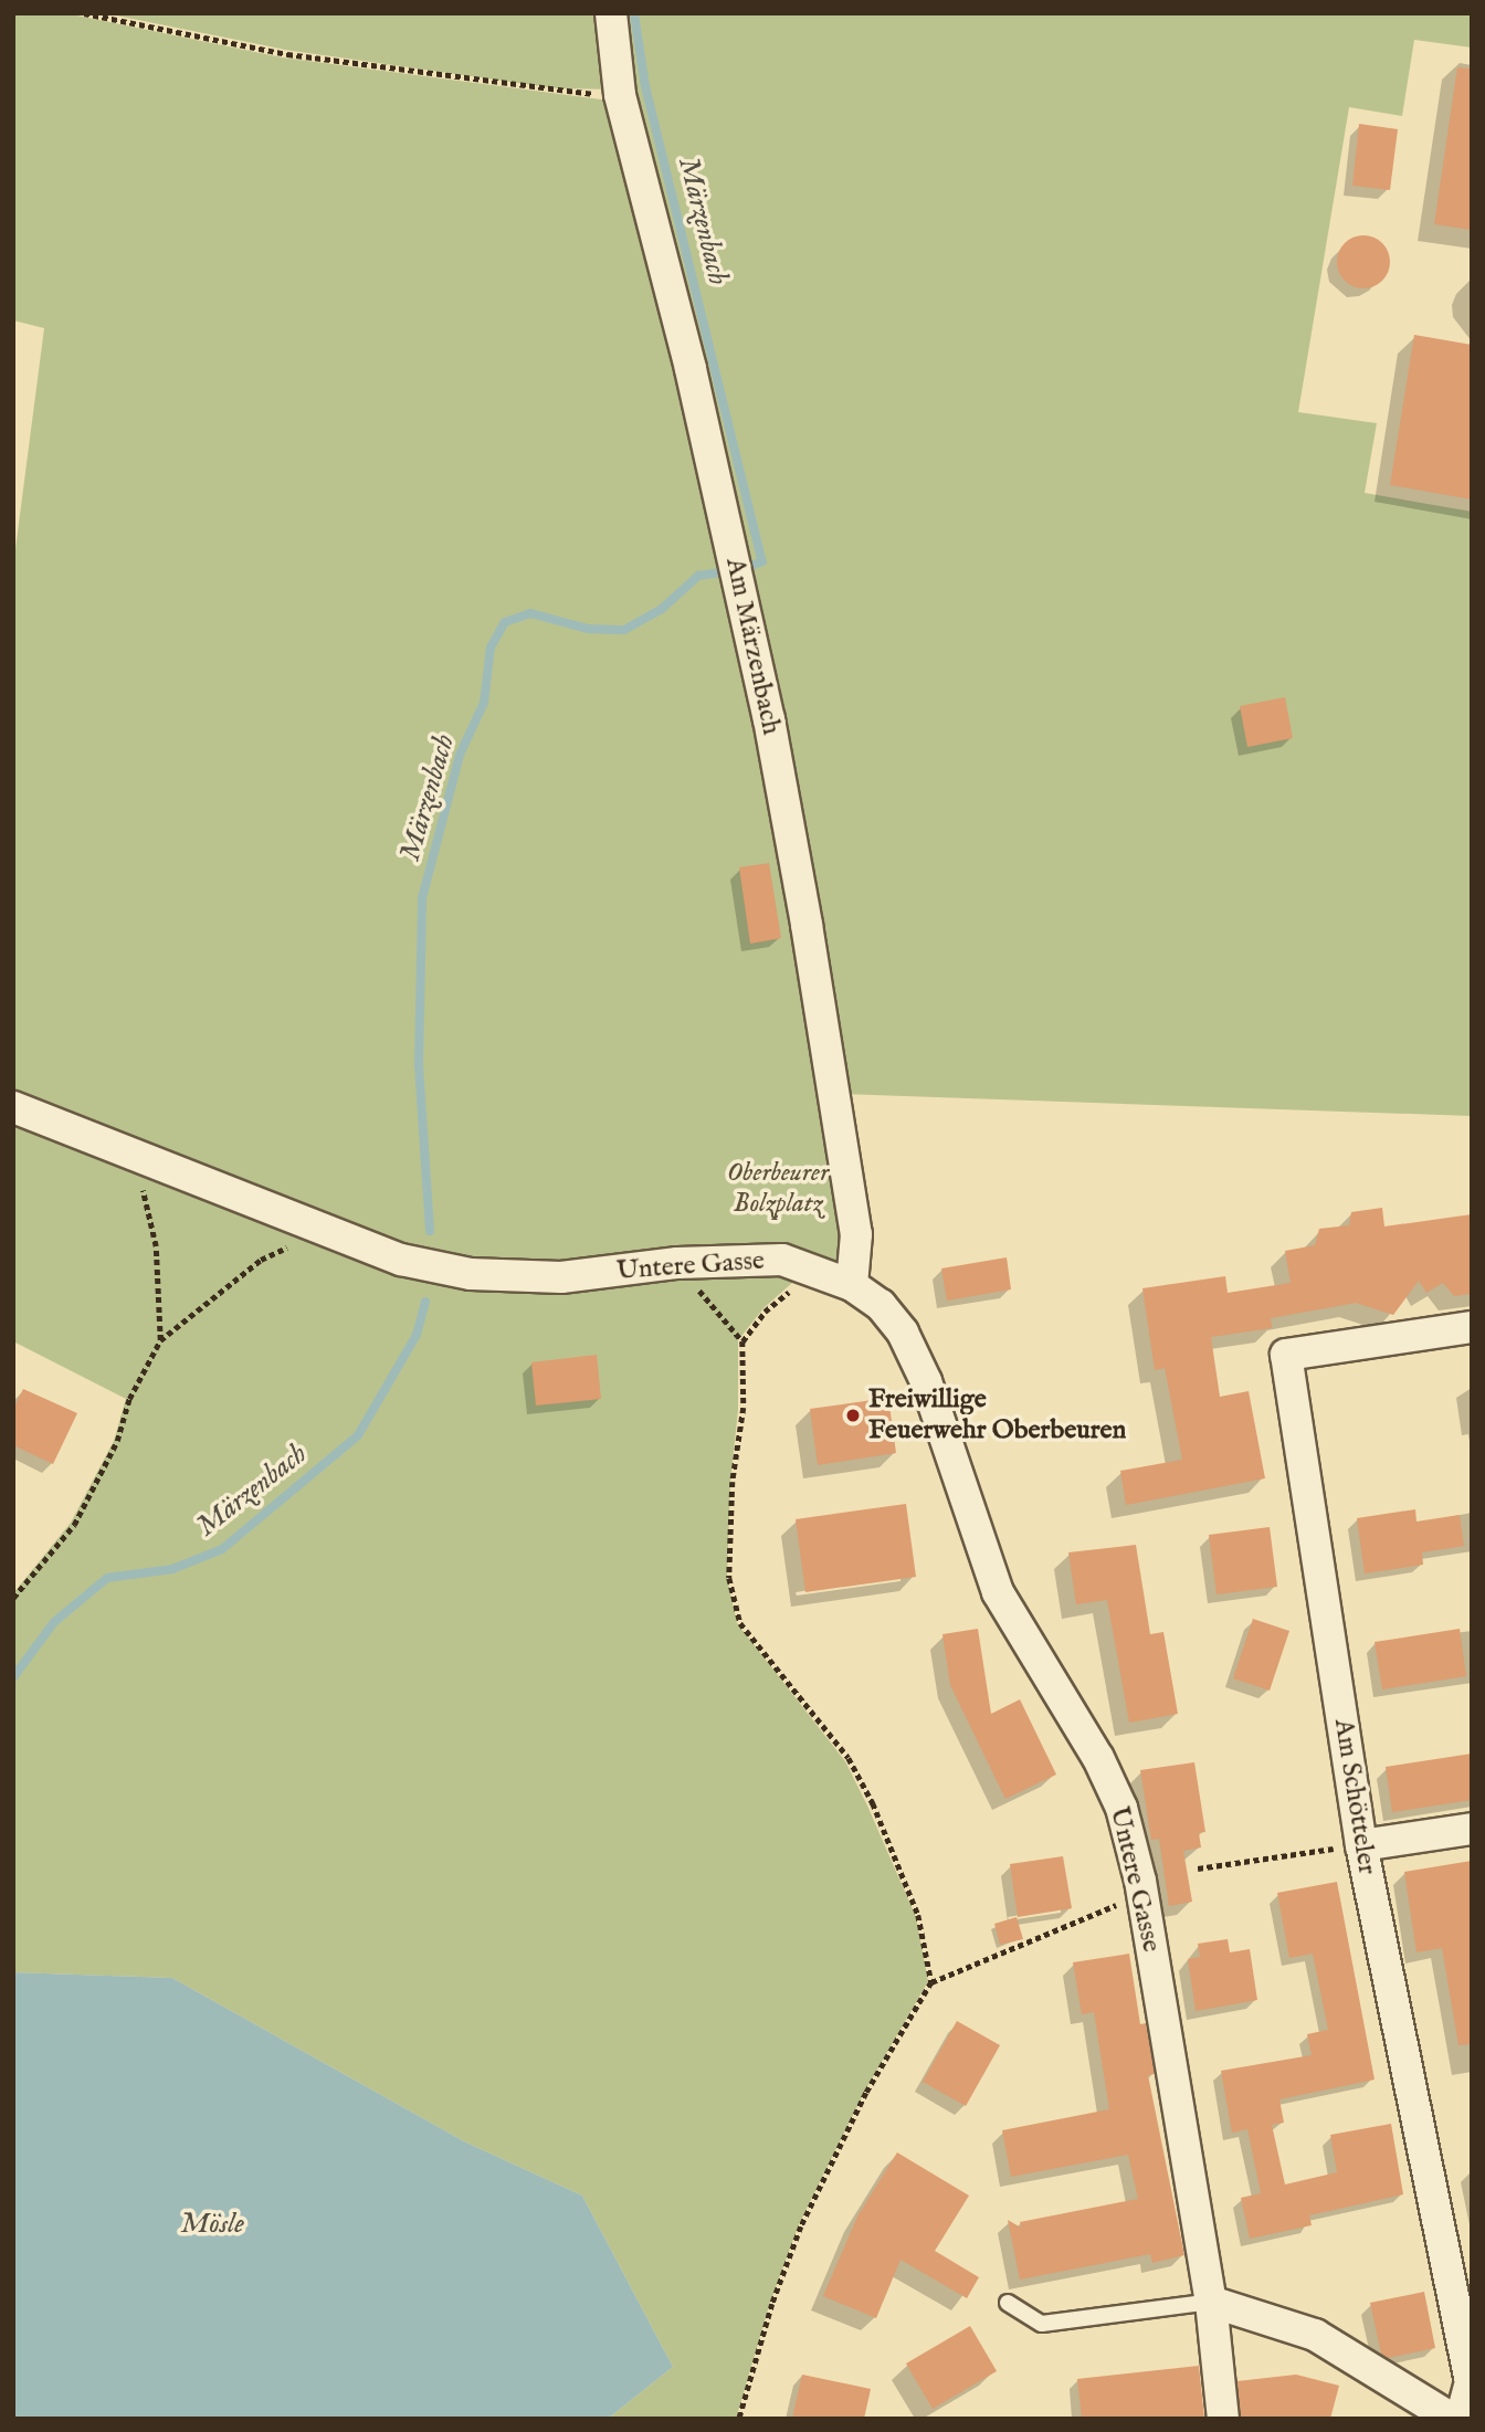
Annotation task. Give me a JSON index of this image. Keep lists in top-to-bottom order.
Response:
{
  "streets": {
    "street": ["Am Märzenbach", "Untere Gasse", "Am Schötteler"]
  },
  "crossings": [
    ["Am Märzenbach", "Untere Gasse"]
  ],
  "water": ["Märzenbach", "Mösle"],
  "parks": ["Oberbeurer Bolzplatz"],
  "places": ["Freiwillige Feuerwehr Oberbeuren"]
}
